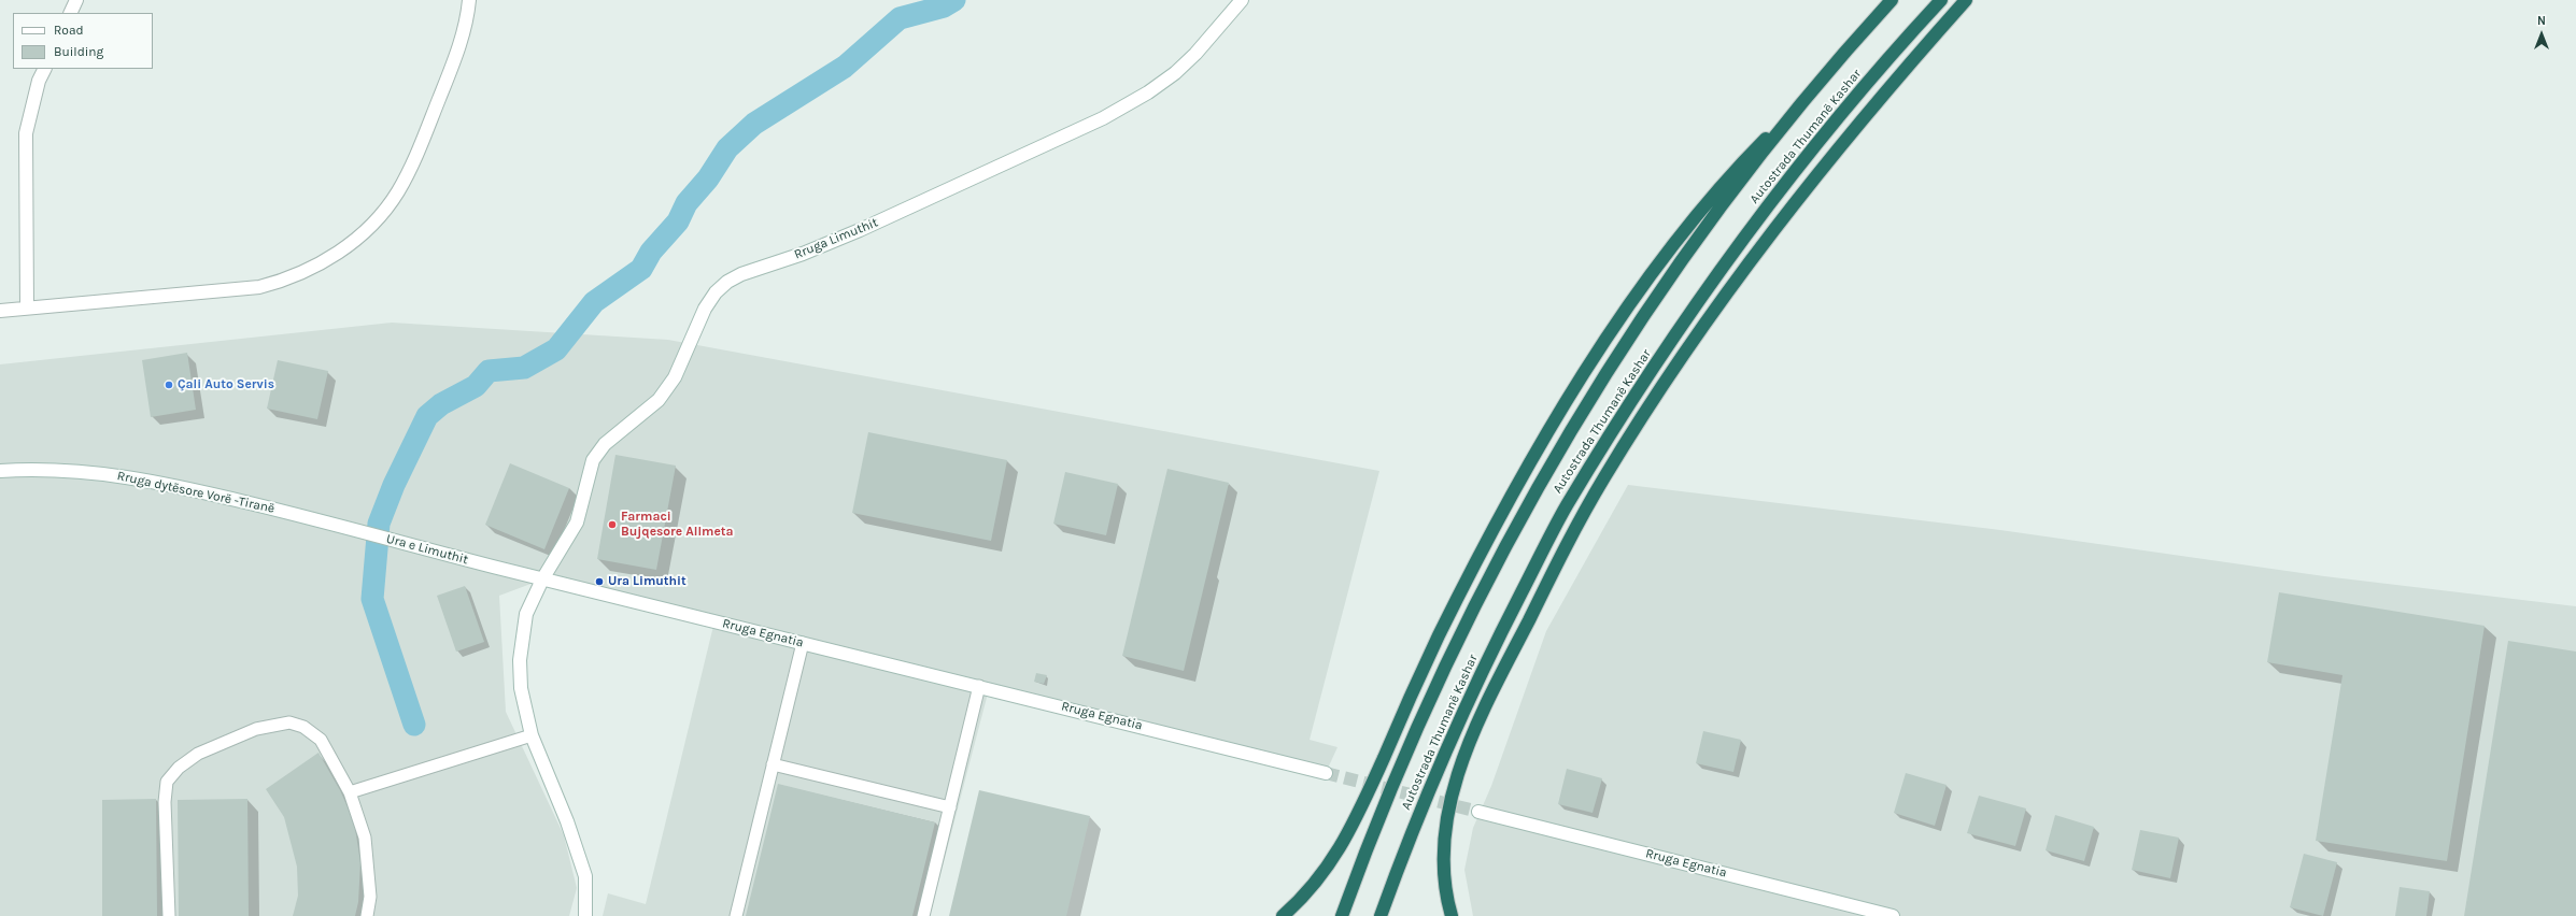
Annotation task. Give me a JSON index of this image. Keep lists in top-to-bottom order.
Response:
{
  "streets": {
    "highway": ["Autostrada Thumanë Kashar"],
    "main road": [
      "Rruga Limuthit",
      "Rruga dytësore Vorë -Tiranë",
      "Ura e Limuthit",
      "Rruga Egnatia"
    ]
  },
  "crossings": [
    ["Rruga Limuthit", "Ura e Limuthit"],
    ["Rruga Limuthit", "Rruga Egnatia"],
    ["Rruga dytësore Vorë -Tiranë", "Ura e Limuthit"],
    ["Ura e Limuthit", "Rruga Egnatia"]
  ],
  "places": ["Çali Auto Servis", "Farmaci Bujqesore Allmeta", "Ura Limuthit"],
  "legend": ["Road", "Building"],
  "north": "top"
}
